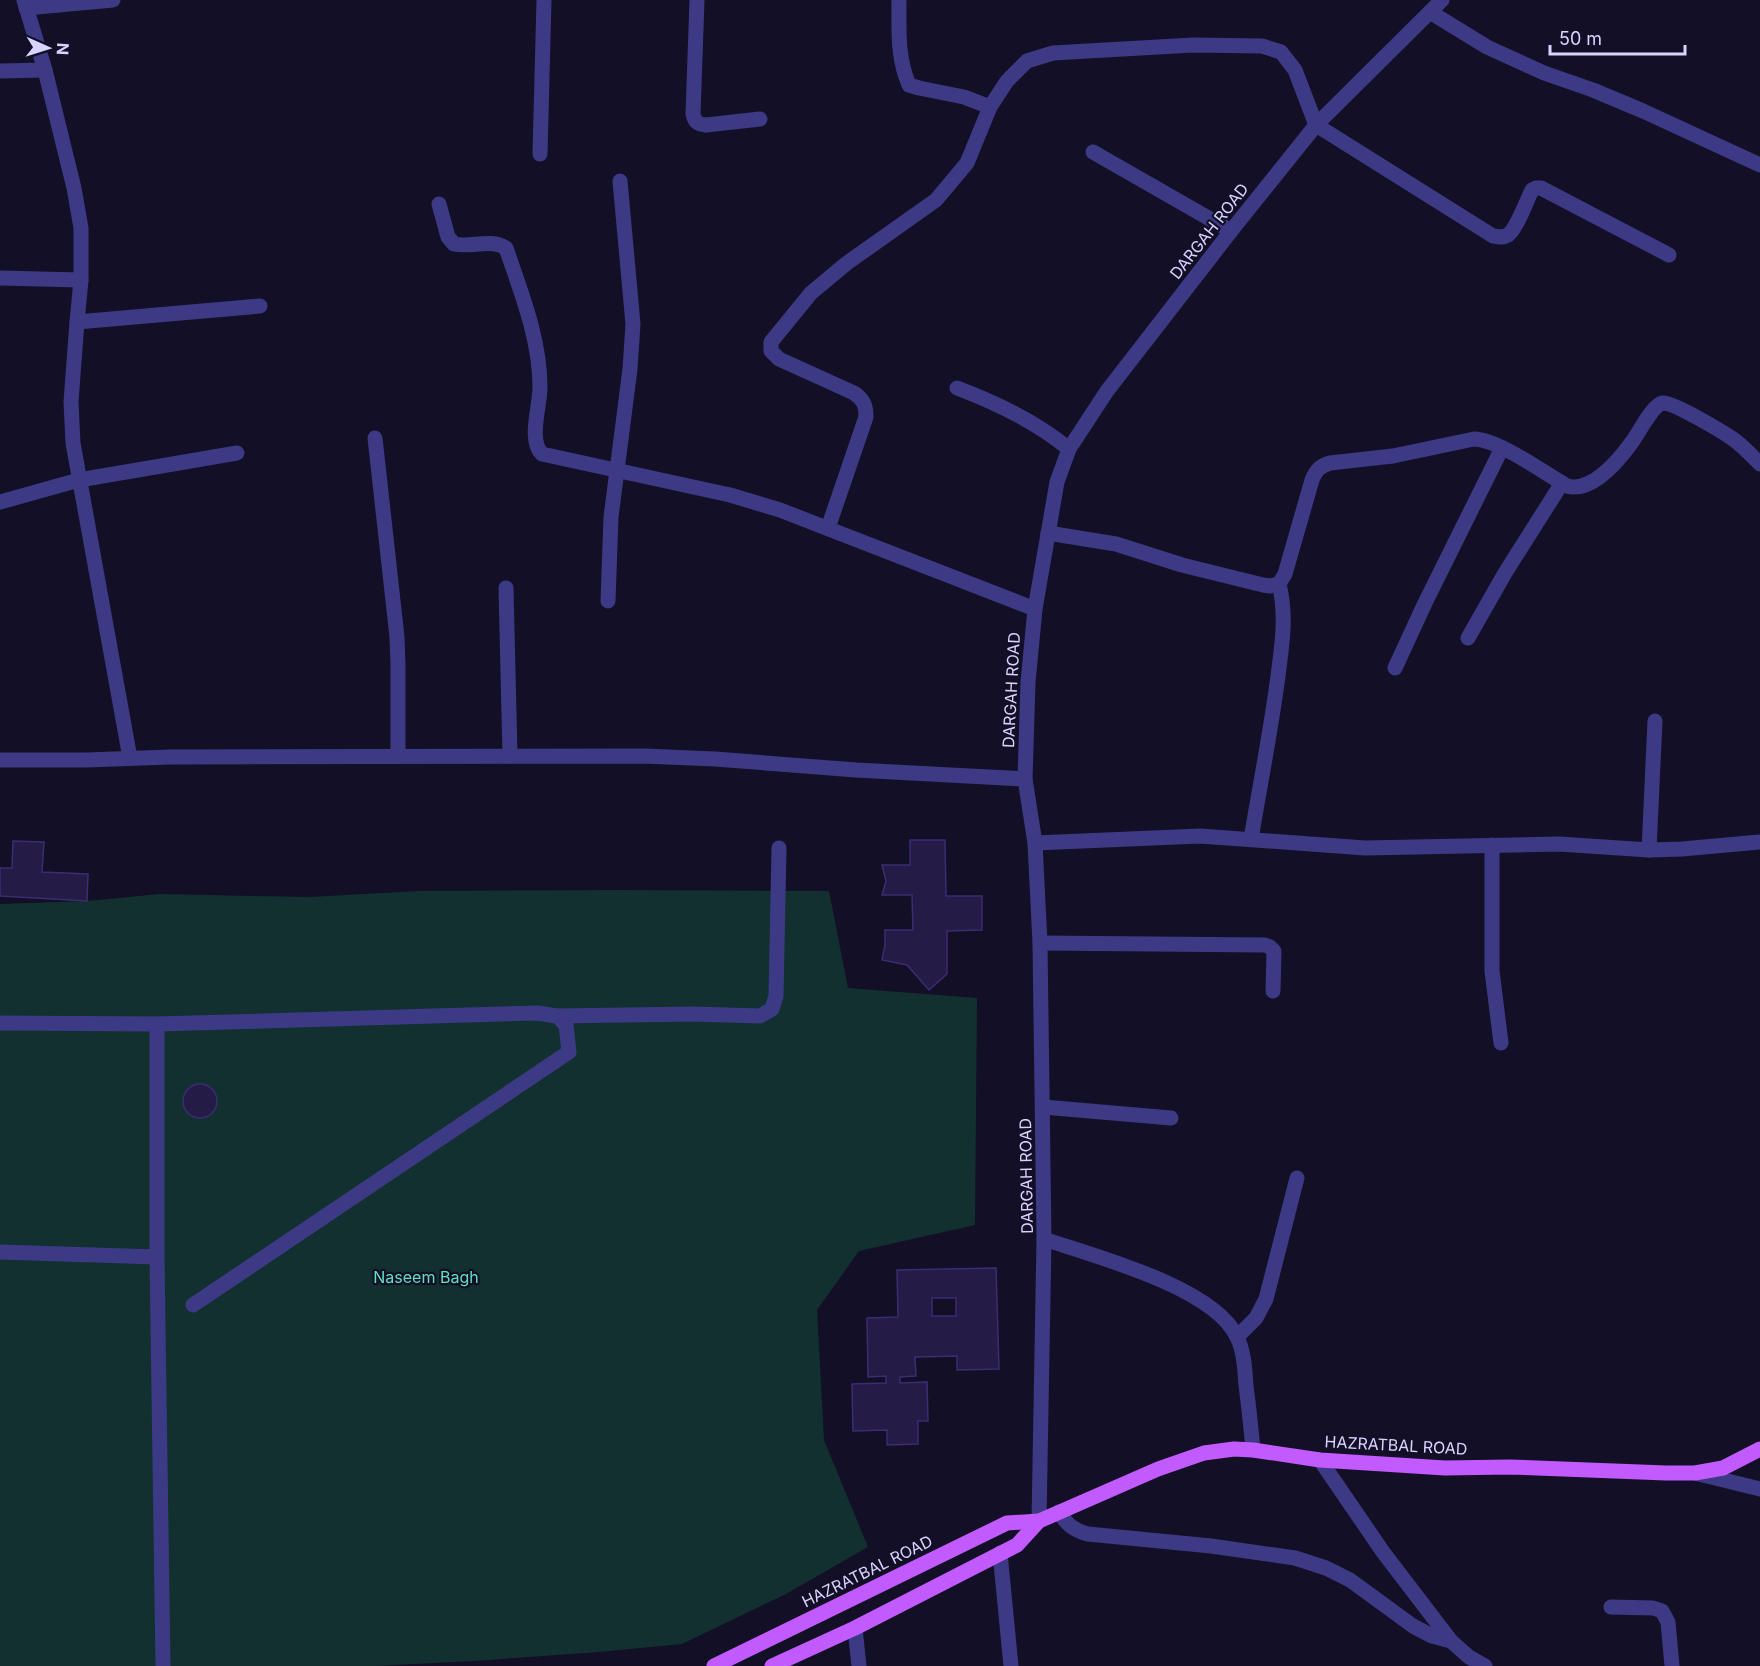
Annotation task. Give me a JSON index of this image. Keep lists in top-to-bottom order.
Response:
{
  "streets": {
    "main road": ["HAZRATBAL ROAD"],
    "street": ["DARGAH ROAD"]
  },
  "crossings": [
    ["DARGAH ROAD", "HAZRATBAL ROAD"]
  ],
  "parks": ["Naseem Bagh"],
  "scale_bar": "50 m",
  "north": "right"
}
